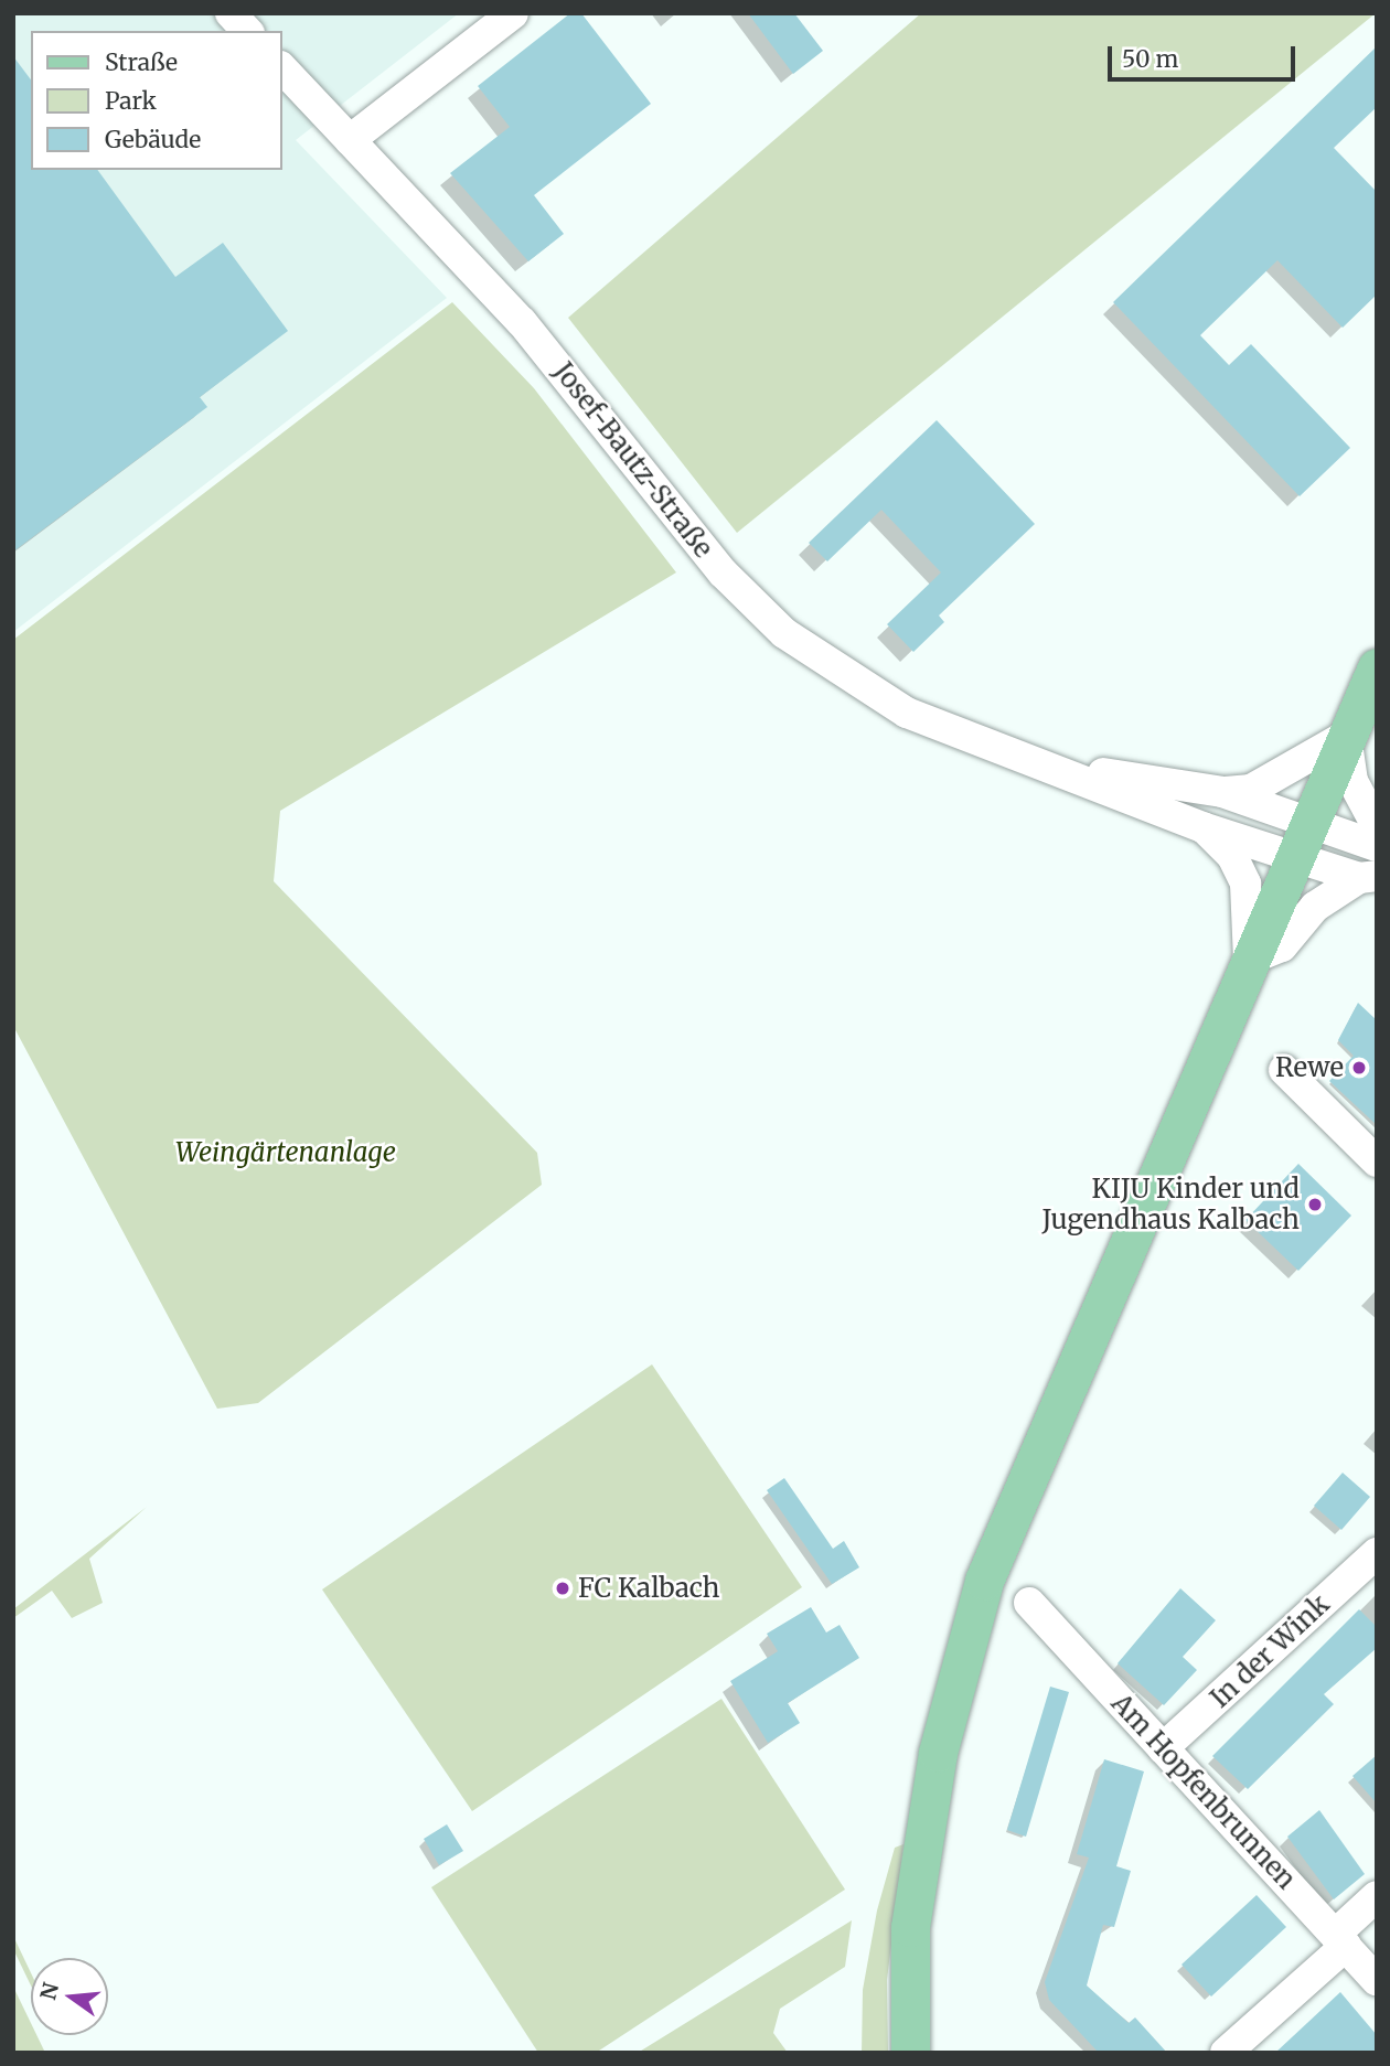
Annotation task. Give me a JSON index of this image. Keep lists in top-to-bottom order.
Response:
{
  "streets": {
    "street": ["Josef-Bautz-Straße", "In der Wink", "Am Hopfenbrunnen"]
  },
  "crossings": [
    ["In der Wink", "Am Hopfenbrunnen"]
  ],
  "parks": ["Weingärtenanlage"],
  "places": ["Rewe", "KIJU Kinder und Jugendhaus Kalbach", "FC Kalbach"],
  "legend": ["Straße", "Park", "Gebäude"],
  "scale_bar": "50 m",
  "north": "left"
}
